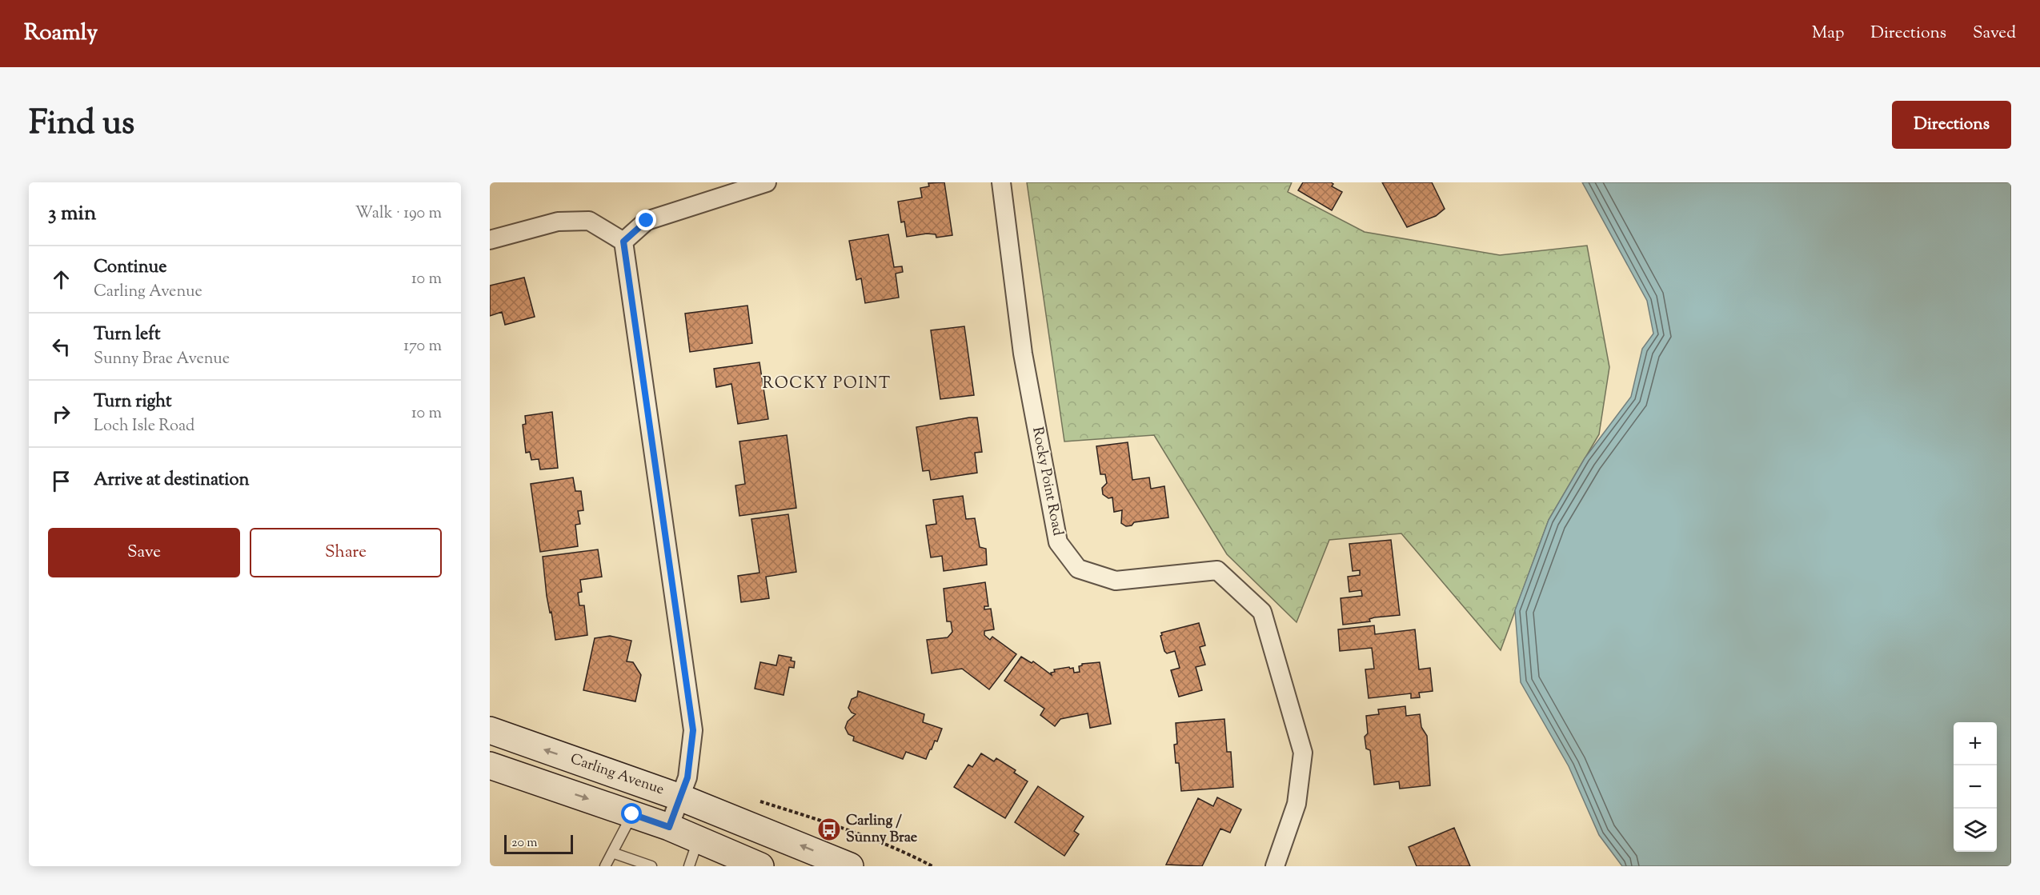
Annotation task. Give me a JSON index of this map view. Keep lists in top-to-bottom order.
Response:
{
  "streets": {
    "main road": ["Carling Avenue"],
    "street": ["Rocky Point Road"]
  },
  "districts": ["ROCKY POINT"],
  "places": {
    "bus stop": ["Carling / Sunny Brae"]
  },
  "scale_bar": "20 m",
  "page": {
    "header": "Roamly",
    "nav": ["Map", "Directions", "Saved"],
    "title": "Find us",
    "buttons": [
      "Directions",
      ["Save", "Share"]
    ],
    "heading": ["3 min", "Walk · 190 m"],
    "list": [
      ["Continue", "Carling Avenue", "10 m"],
      ["Turn left", "Sunny Brae Avenue", "170 m"],
      ["Turn right", "Loch Isle Road", "10 m"],
      "Arrive at destination"
    ],
    "map_buttons": ["+", "−"],
    "scale": "20 m"
  }
}
